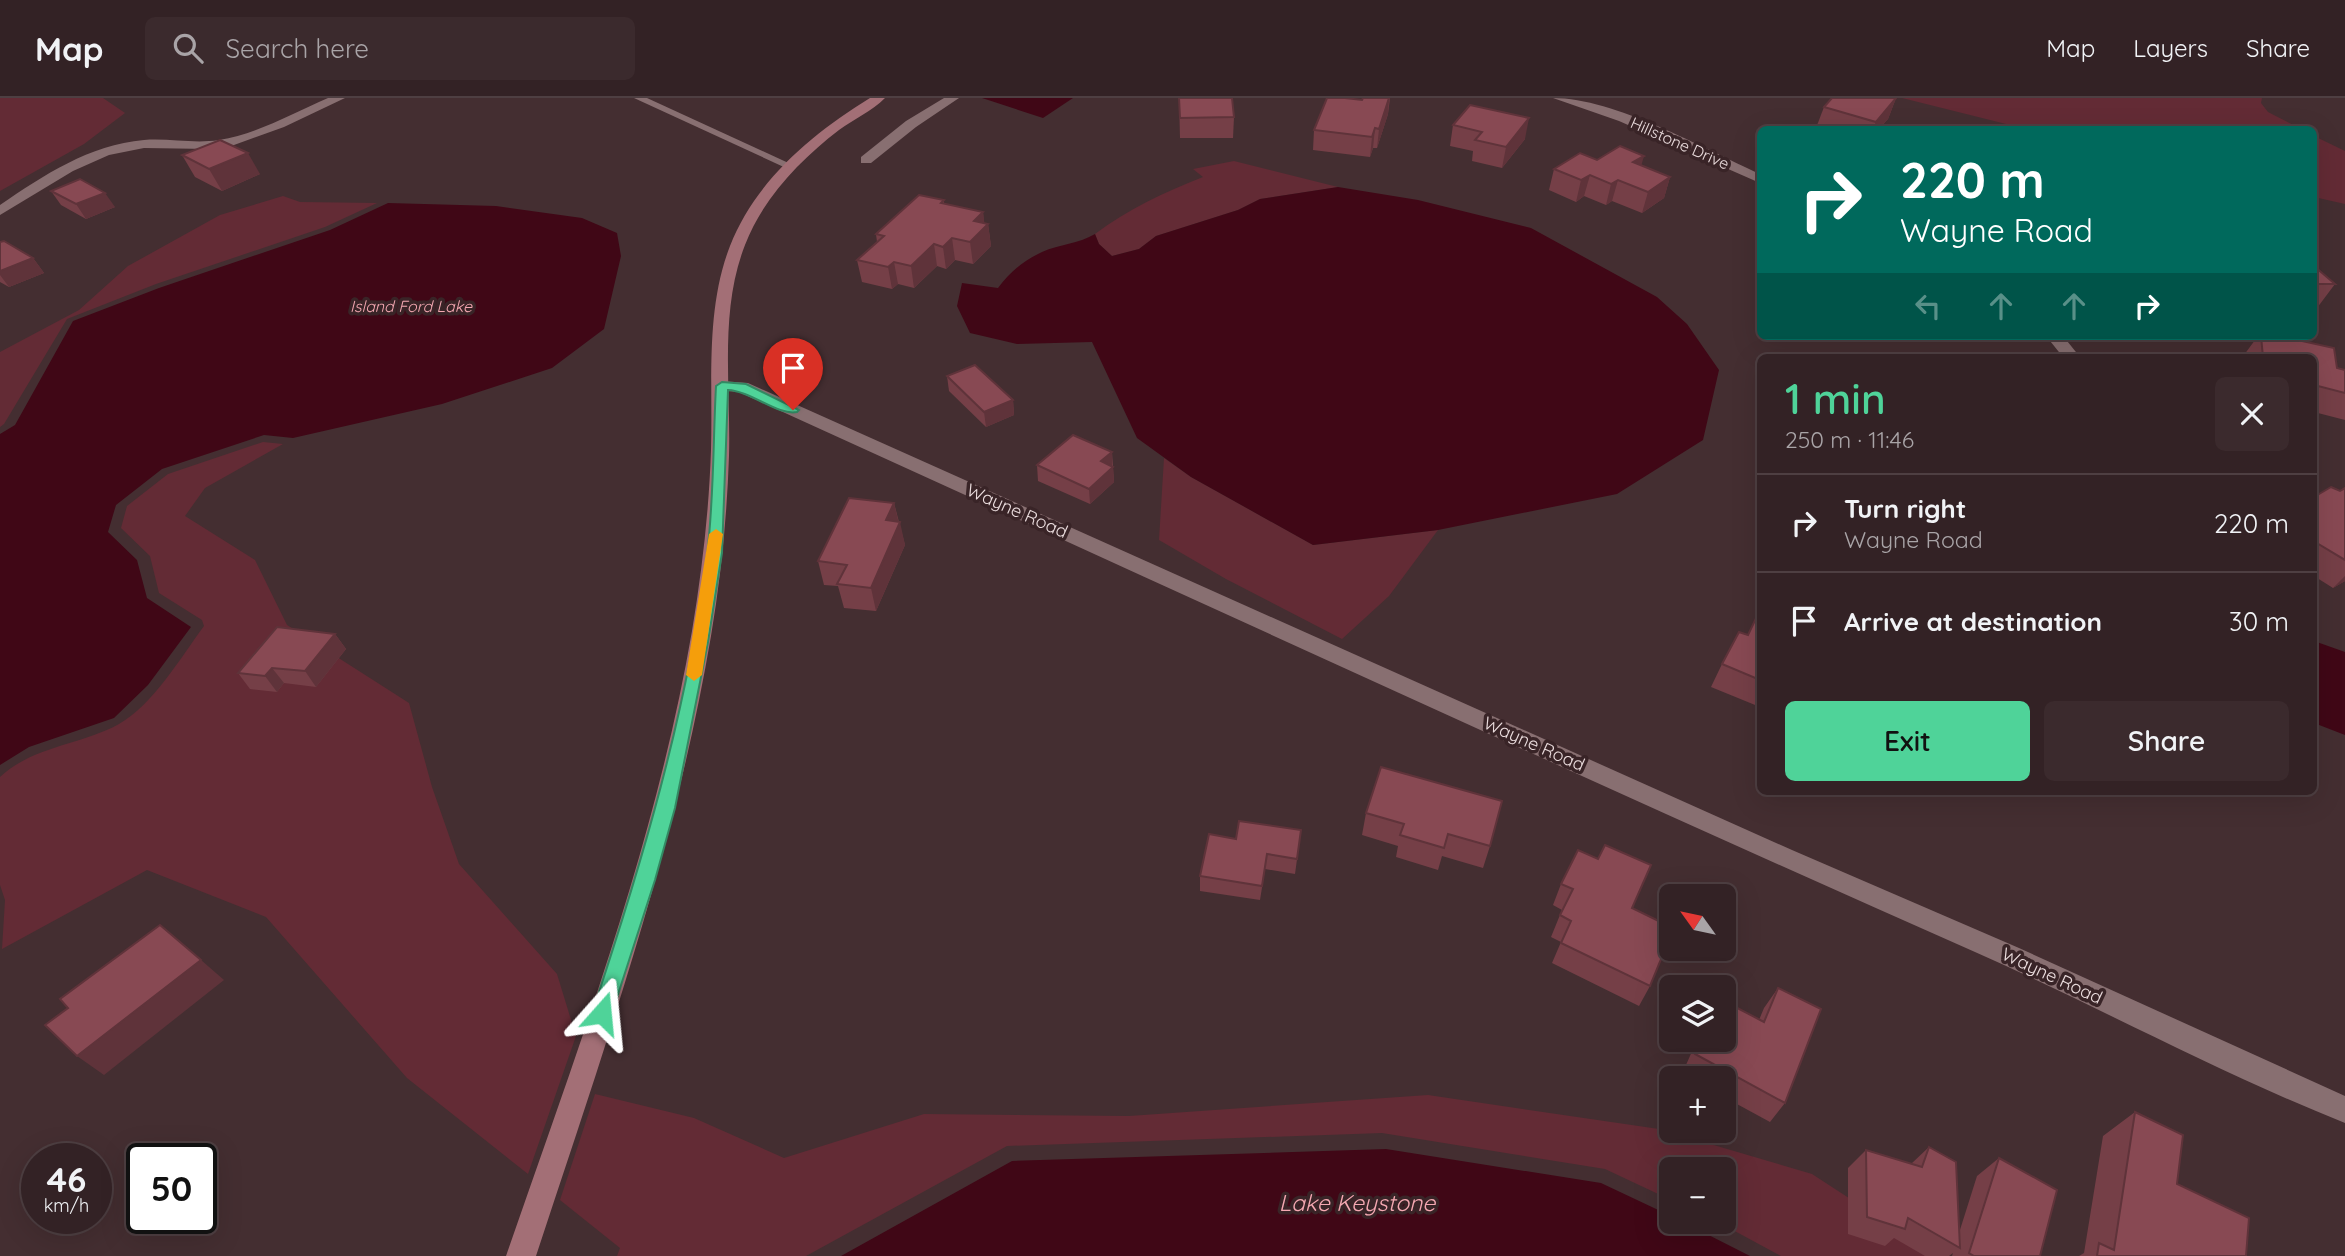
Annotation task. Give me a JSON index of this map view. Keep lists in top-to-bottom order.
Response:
{
  "streets": {
    "street": ["Hillstone Drive", "Wayne Road"]
  },
  "water": ["Island Ford Lake", "Lake Keystone"],
  "north": "top left",
  "page": {
    "header": "Map",
    "search": "Search here",
    "nav": ["Map", "Layers", "Share"],
    "turn": ["220 m", "Wayne Road"],
    "heading": ["1 min", "250 m · 11:46"],
    "list": [
      {
        "name": "Turn right",
        "note": "Wayne Road",
        "value": "220 m"
      },
      {
        "name": "Arrive at destination",
        "value": "30 m"
      }
    ],
    "buttons": ["Exit", "Share"],
    "map_buttons": ["+", "−"],
    "speed": "46 km/h",
    "limit": "50"
  }
}
